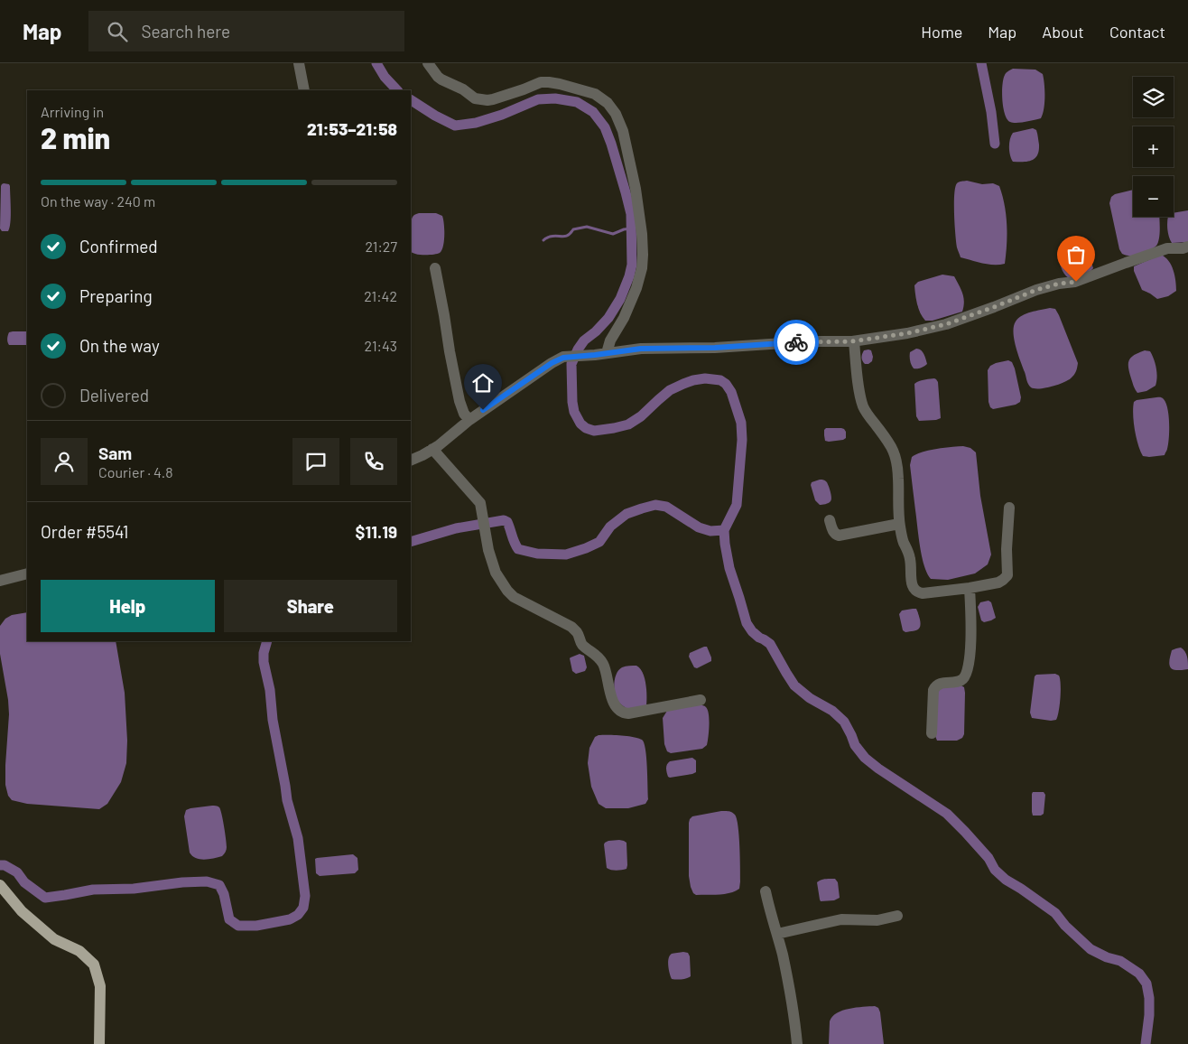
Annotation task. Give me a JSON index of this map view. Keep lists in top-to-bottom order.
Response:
{
  "page": {
    "header": "Map",
    "search": "Search here",
    "nav": [
      "Home",
      "Map",
      "About",
      "Contact"
    ],
    "map_buttons": ["+", "−"],
    "heading": ["2 min", "Arriving in", "21:53–21:58"],
    "panel": [
      "Sam",
      "Courier · 4.8",
      "Order #5541",
      "$11.19"
    ],
    "bar": "On the way · 240 m",
    "list": [
      ["Confirmed", "21:27"],
      ["Preparing", "21:42"],
      ["On the way", "21:43"],
      "Delivered"
    ],
    "buttons": ["Help", "Share"]
  }
}
